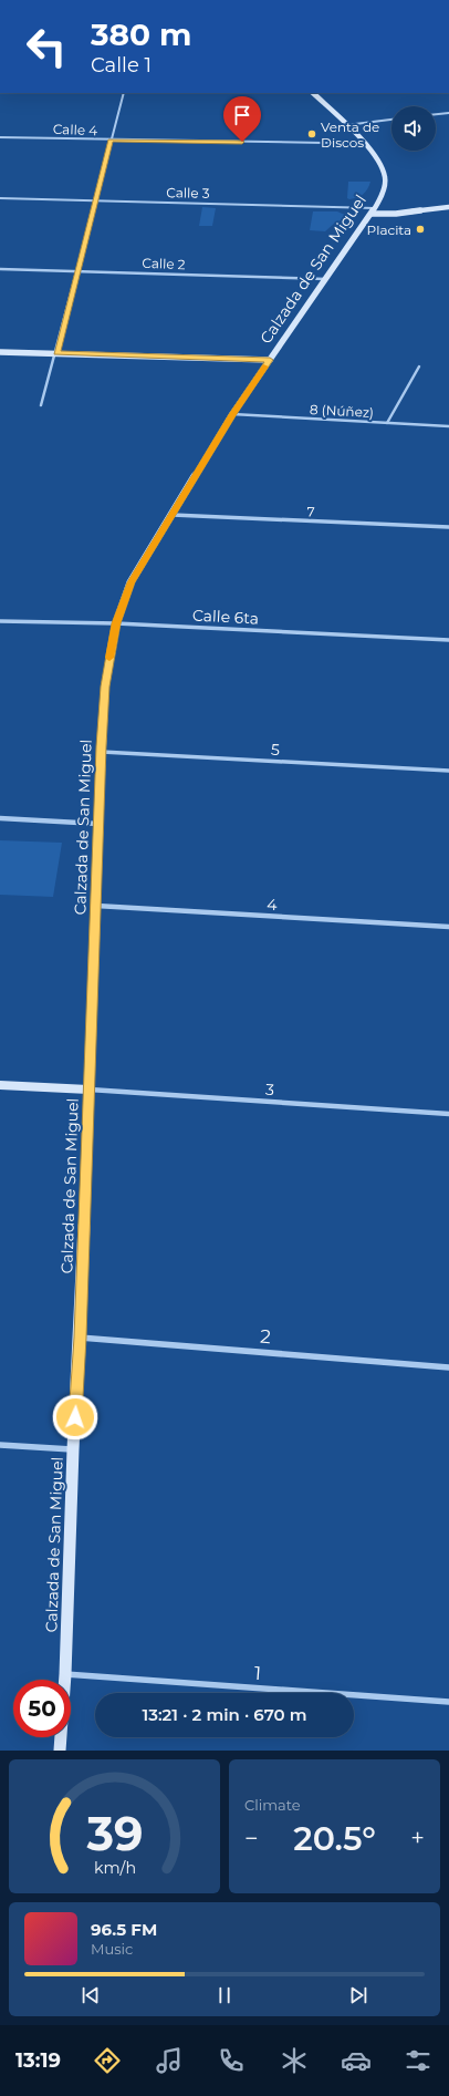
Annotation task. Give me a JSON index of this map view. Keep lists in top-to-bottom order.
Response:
{
  "streets": {
    "main road": ["Calzada de San Miguel"],
    "street": [
      "Calle 4",
      "Calle 3",
      "Calle 2",
      "8 (Núñez)",
      "7",
      "Calle 6ta",
      "5",
      "4",
      "3",
      "2",
      "1"
    ]
  },
  "crossings": [
    ["Calle 4", "Calzada de San Miguel"],
    ["Calle 3", "Calzada de San Miguel"],
    ["Calle 2", "Calzada de San Miguel"],
    ["Calzada de San Miguel", "8 (Núñez)"],
    ["Calzada de San Miguel", "7"],
    ["Calzada de San Miguel", "Calle 6ta"],
    ["Calzada de San Miguel", "5"],
    ["Calzada de San Miguel", "4"],
    ["Calzada de San Miguel", "3"],
    ["Calzada de San Miguel", "2"],
    ["Calzada de San Miguel", "1"]
  ],
  "places": ["Venta de Discos", "Placita"],
  "page": {
    "turn": ["380 m", "Calle 1"],
    "limit": "50",
    "trip": "13:21 · 2 min · 670 m",
    "tile": "Climate",
    "heat": ["−", "20.5°", "+"],
    "song": ["96.5 FM", "Music"],
    "tabs": "13:19",
    "gauge": ["39", "km/h"]
  }
}
